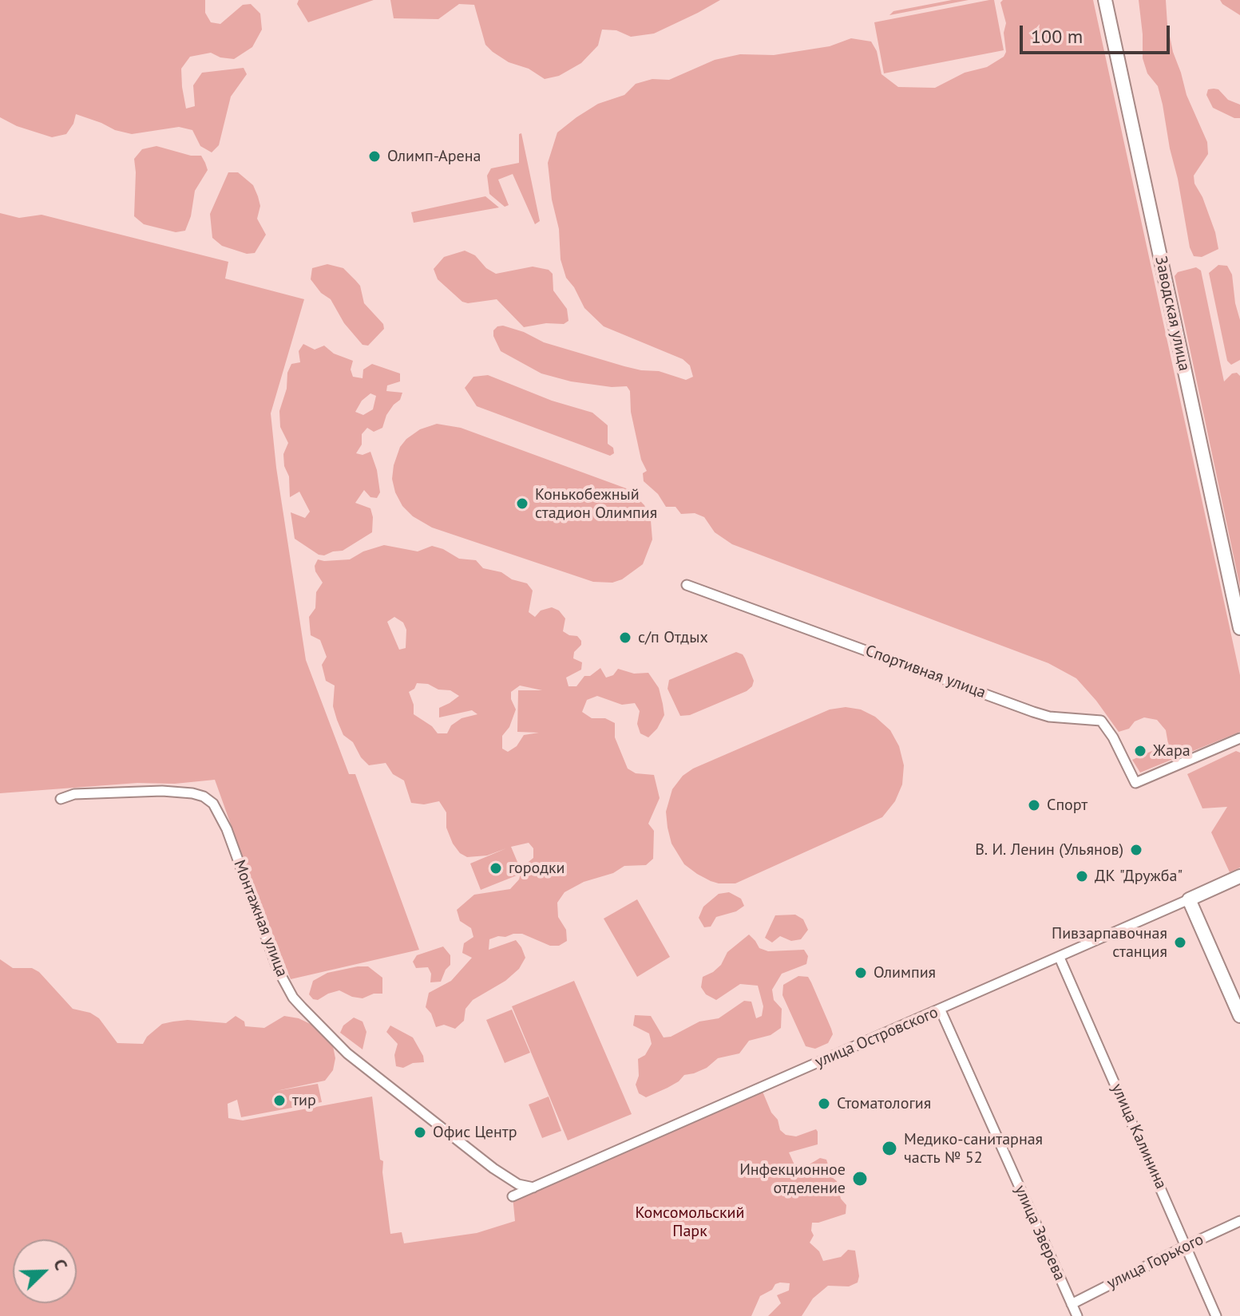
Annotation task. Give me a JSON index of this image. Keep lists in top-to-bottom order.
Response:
{
  "streets": {
    "main road": ["Заводская улица", "улица Островского"],
    "street": [
      "Спортивная улица",
      "Монтажная улица",
      "улица Калинина",
      "улица Зверева",
      "улица Горького"
    ]
  },
  "crossings": [
    ["Монтажная улица", "улица Островского"],
    ["улица Островского", "улица Калинина"],
    ["улица Островского", "улица Зверева"],
    ["улица Калинина", "улица Горького"],
    ["улица Зверева", "улица Горького"]
  ],
  "parks": ["Комсомольский Парк"],
  "places": [
    "Олимп-Арена",
    "Конькобежный стадион Олимпия",
    "с/п Отдых",
    "Жара",
    "Спорт",
    "В. И. Ленин (Ульянов)",
    "городки",
    "ДК \"Дружба\"",
    "Пивзарпавочная станция",
    "Олимпия",
    "тир",
    "Стоматология",
    "Офис Центр",
    "Медико-санитарная часть № 52",
    "Инфекционное отделение"
  ],
  "scale_bar": "100 m",
  "north": "top right"
}
